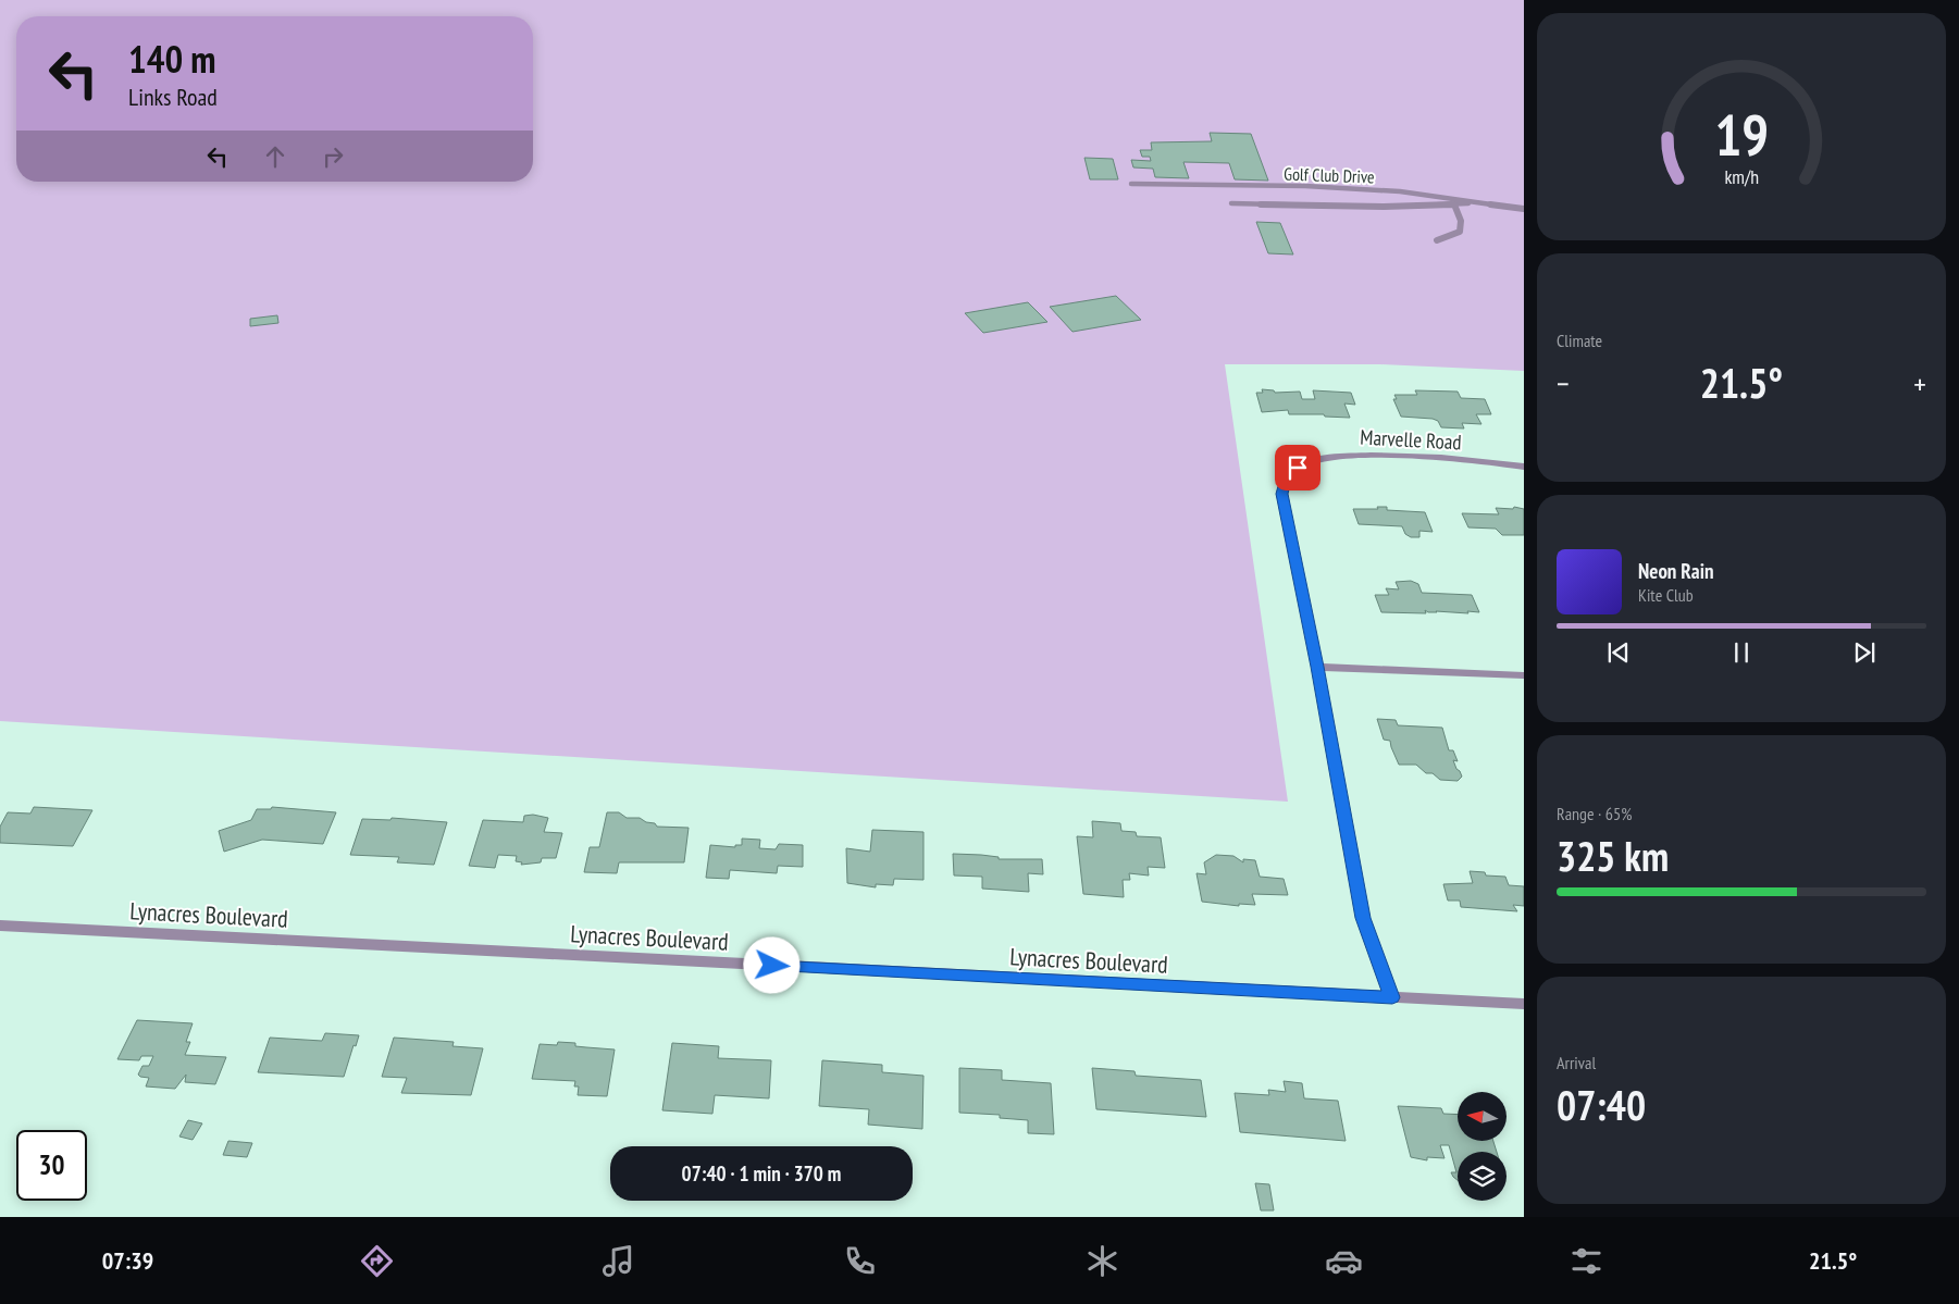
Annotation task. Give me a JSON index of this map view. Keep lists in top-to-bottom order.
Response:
{
  "streets": {
    "street": ["Marvelle Road", "Lynacres Boulevard"],
    "lane": ["Golf Club Drive"]
  },
  "north": "left",
  "page": {
    "turn": ["140 m", "Links Road"],
    "tile": [
      "Climate",
      ["Range · 65%", "325 km"],
      ["Arrival", "07:40"]
    ],
    "heat": ["−", "21.5°", "+"],
    "song": ["Neon Rain", "Kite Club"],
    "limit": "30",
    "trip": "07:40 · 1 min · 370 m",
    "tabs": ["07:39", "21.5°"],
    "gauge": ["19", "km/h"]
  }
}
